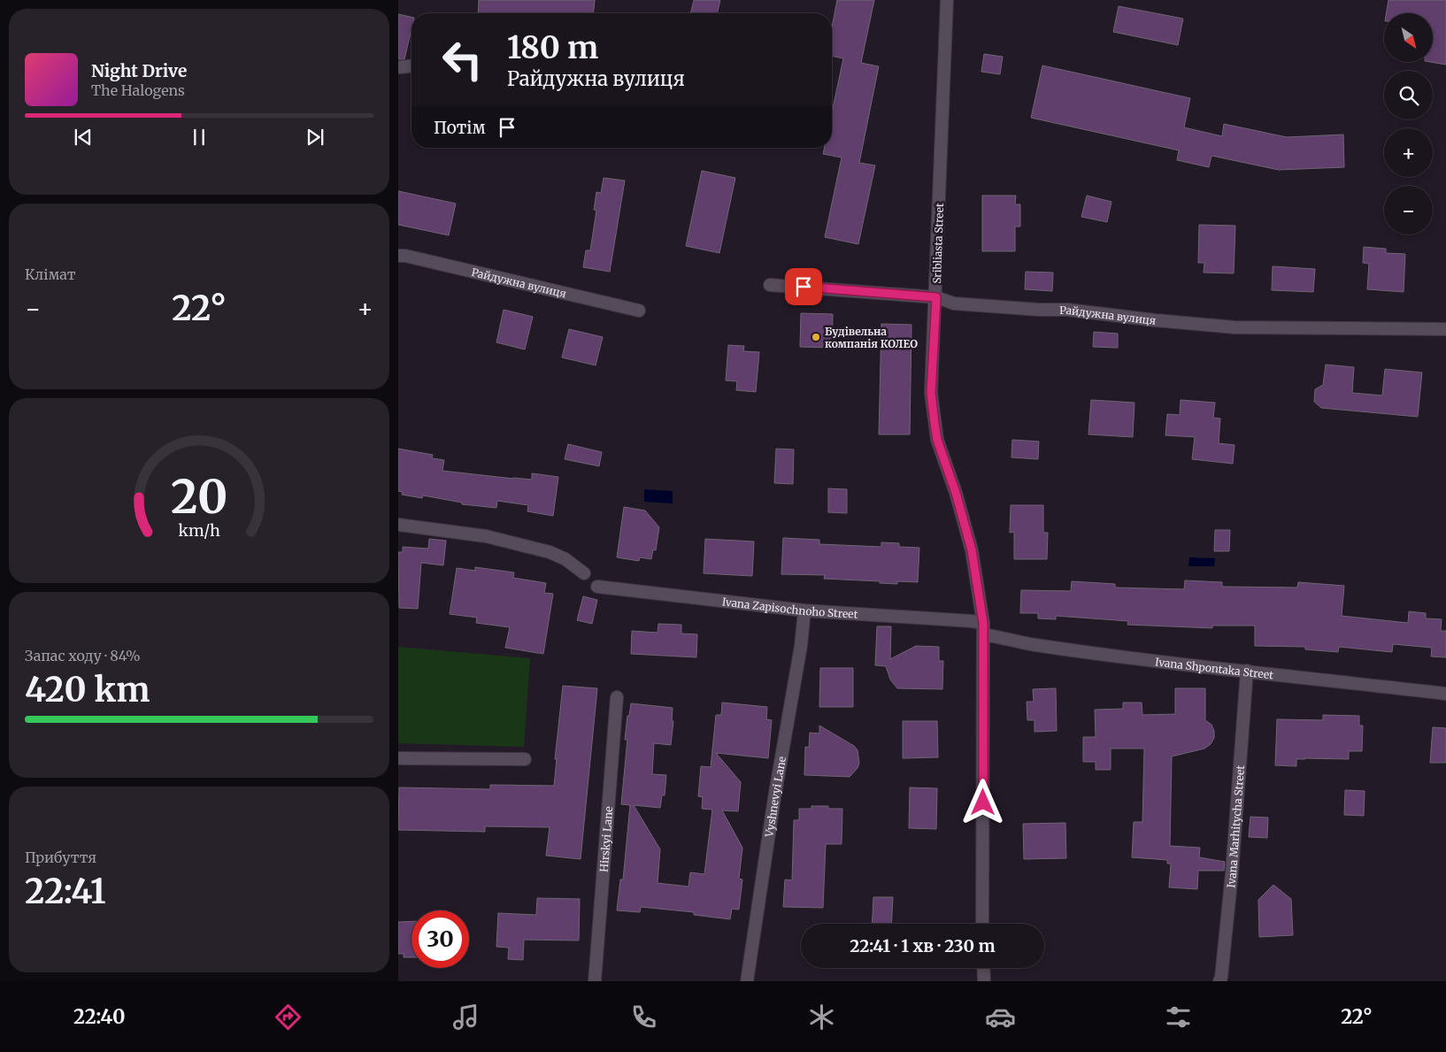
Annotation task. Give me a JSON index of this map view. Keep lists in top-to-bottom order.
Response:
{
  "streets": {
    "street": [
      "Sribliasta Street",
      "Райдужна вулиця",
      "Ivana Zapisochnoho Street",
      "Ivana Shpontaka Street",
      "Vyshnevyi Lane",
      "Ivana Marhitycha Street",
      "Hirskyi Lane"
    ]
  },
  "crossings": [
    ["Sribliasta Street", "Райдужна вулиця"],
    ["Sribliasta Street", "Ivana Zapisochnoho Street"],
    ["Sribliasta Street", "Ivana Shpontaka Street"],
    ["Ivana Zapisochnoho Street", "Ivana Shpontaka Street"],
    ["Ivana Zapisochnoho Street", "Vyshnevyi Lane"],
    ["Ivana Shpontaka Street", "Ivana Marhitycha Street"]
  ],
  "places": ["Будівельна компанія КОЛЕО"],
  "north": "bottom right",
  "page": {
    "map_buttons": ["+", "−"],
    "turn": ["180 m", "Райдужна вулиця"],
    "song": ["Night Drive", "The Halogens"],
    "then": "Потім",
    "tile": [
      "Клімат",
      ["Запас ходу · 84%", "420 km"],
      ["Прибуття", "22:41"]
    ],
    "heat": ["−", "22°", "+"],
    "limit": "30",
    "trip": "22:41 · 1 хв · 230 m",
    "tabs": ["22:40", "22°"],
    "gauge": ["20", "km/h"]
  }
}
